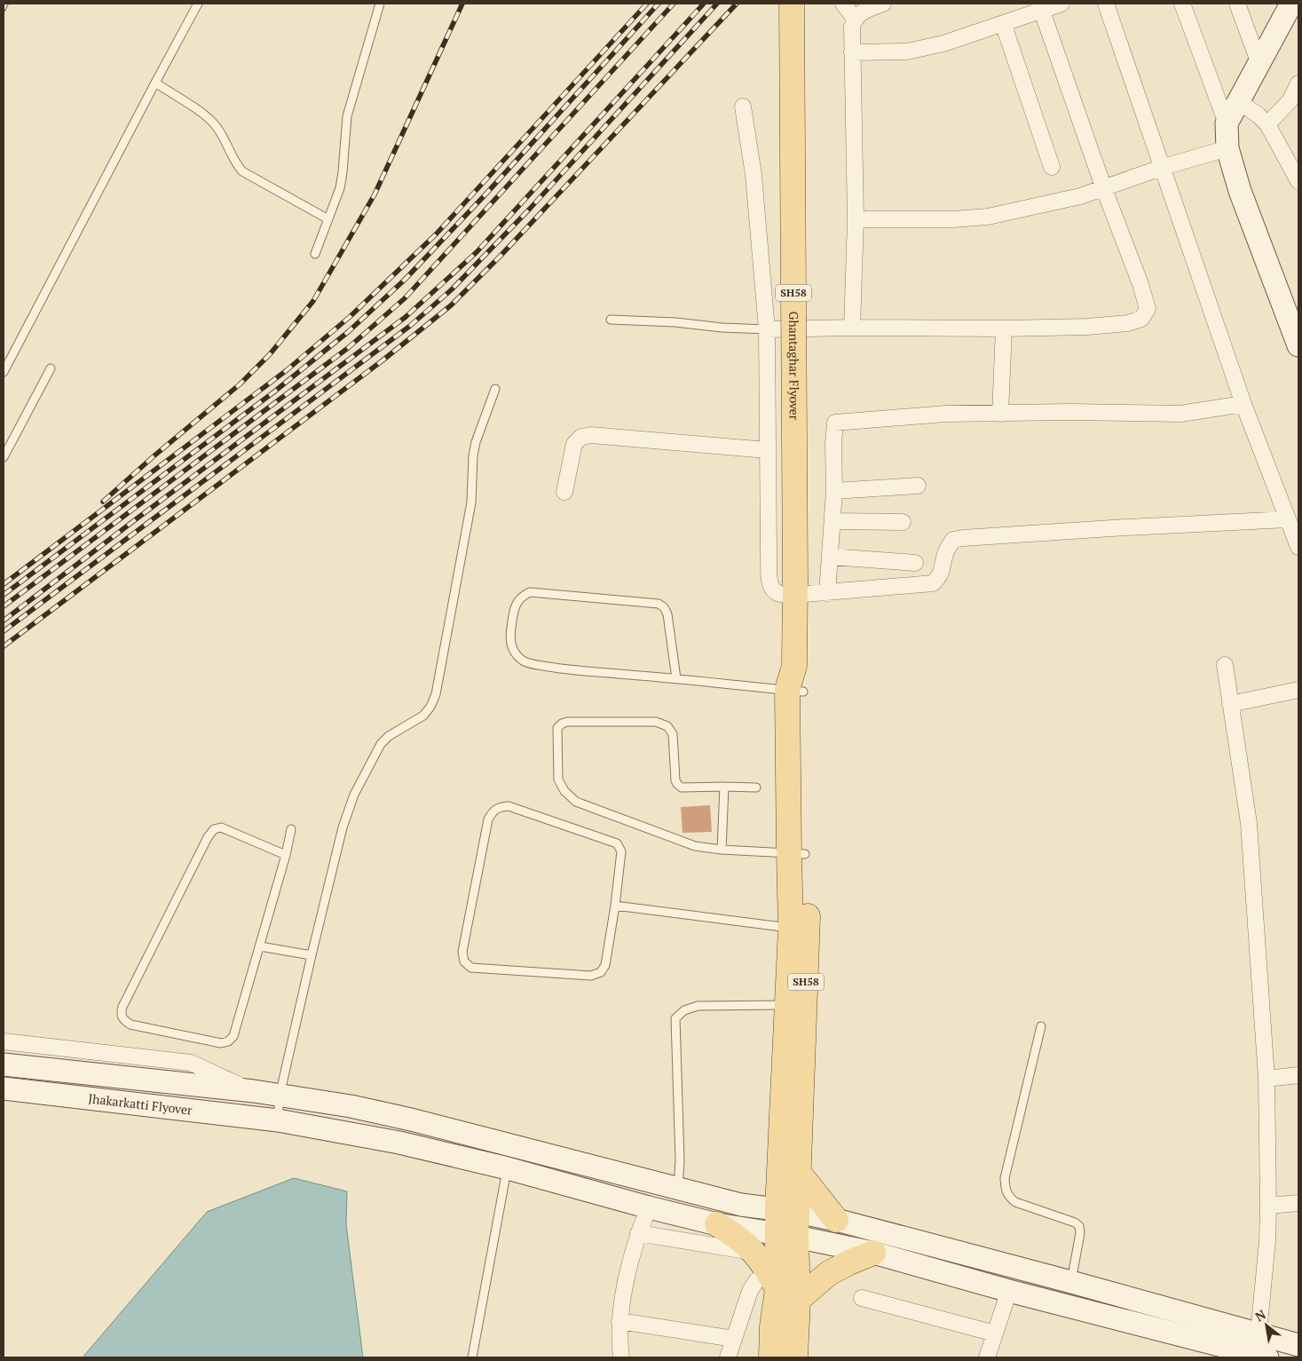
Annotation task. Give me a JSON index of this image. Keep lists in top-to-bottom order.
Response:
{
  "streets": {
    "main road": ["SH58", "Ghantaghar Flyover", "Jhakarkatti Flyover"]
  },
  "crossings": [
    ["SH58", "Ghantaghar Flyover"],
    ["SH58", "Jhakarkatti Flyover"]
  ],
  "north": "top left"
}
